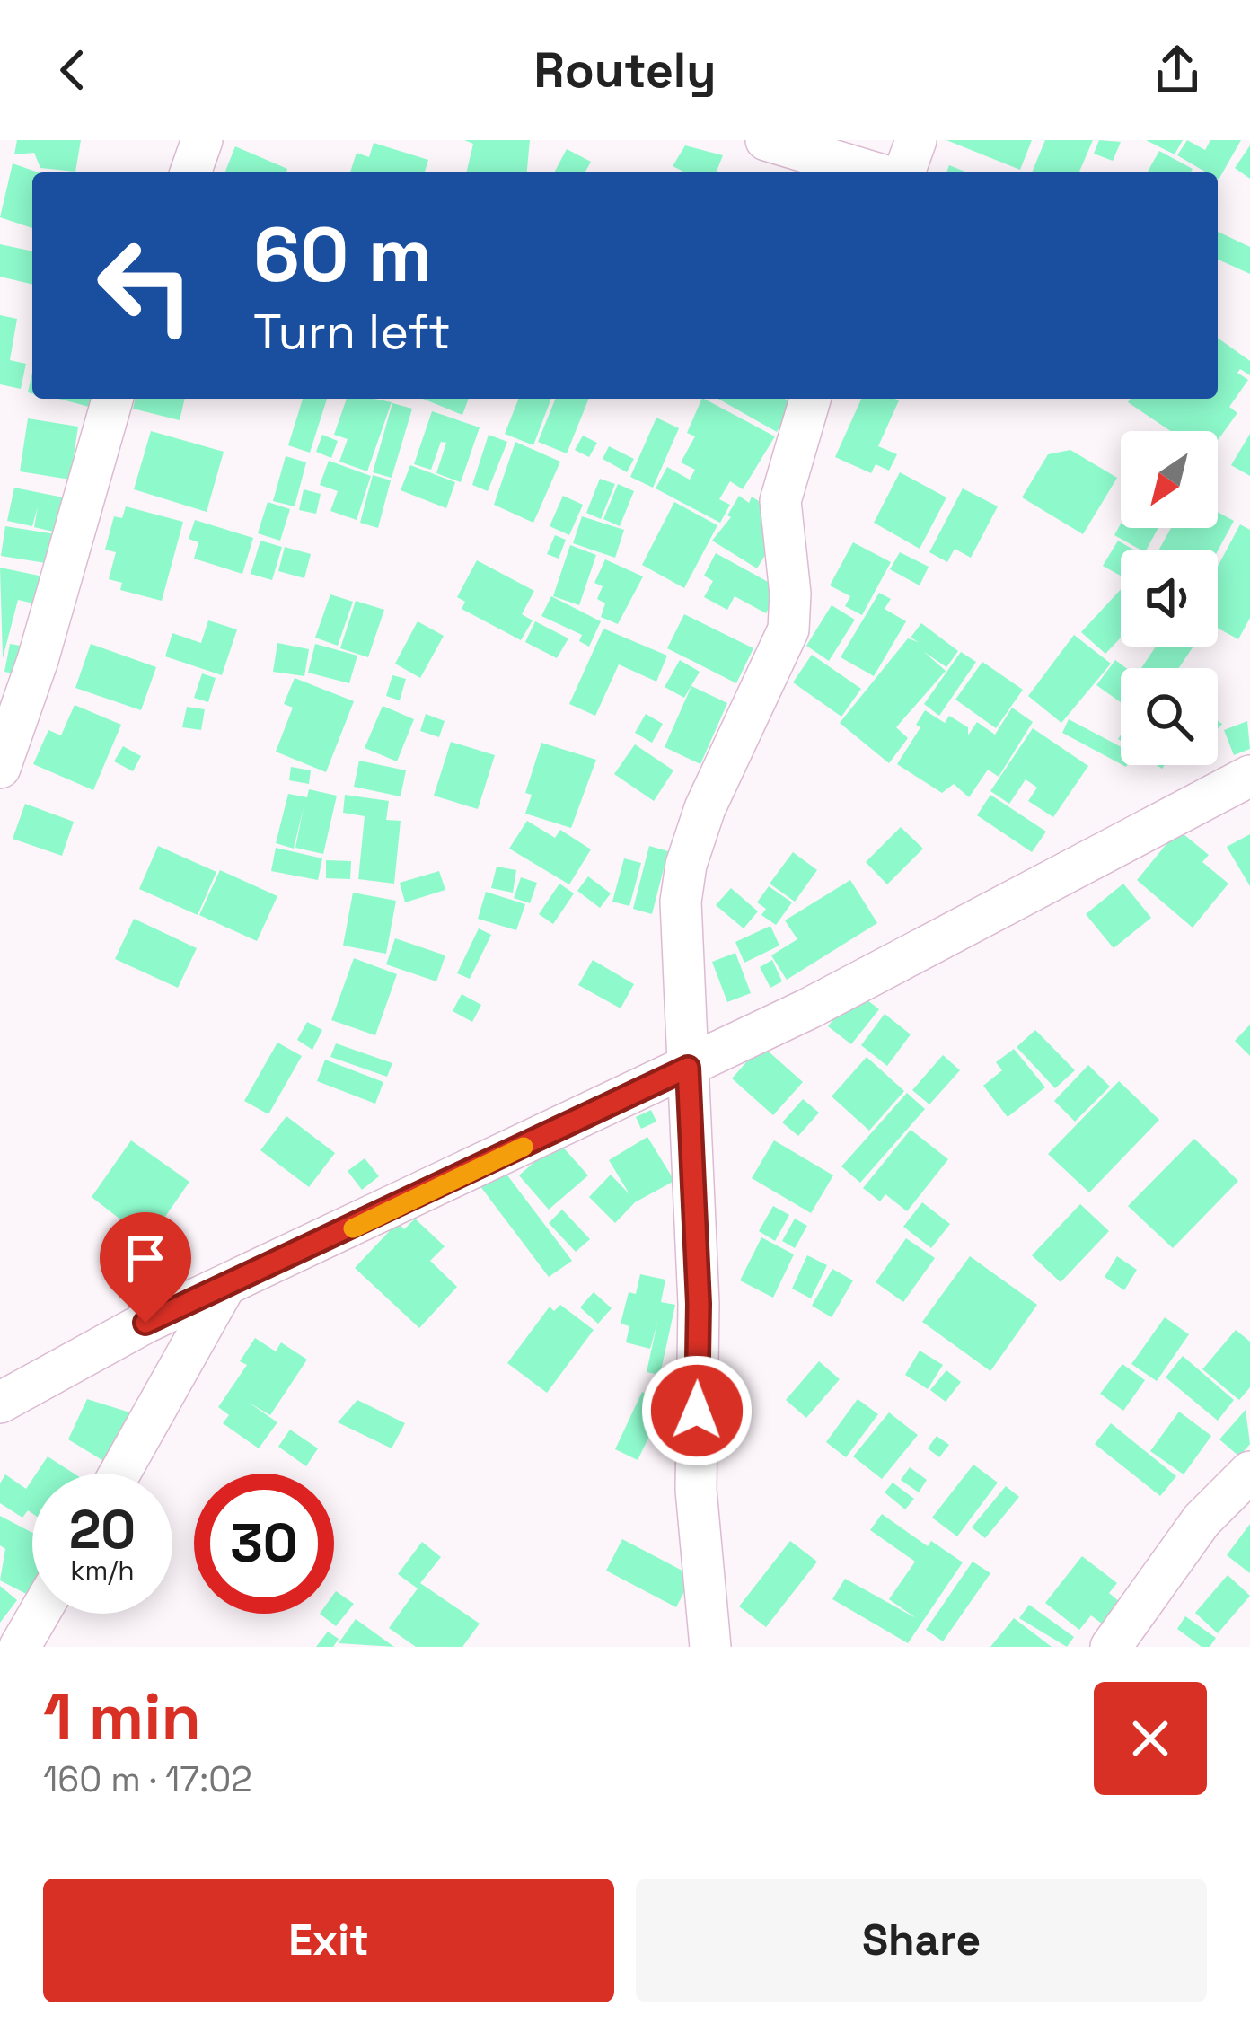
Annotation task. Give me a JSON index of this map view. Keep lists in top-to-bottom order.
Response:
{
  "north": "bottom left",
  "page": {
    "header": "Routely",
    "turn": ["60 m", "Turn left"],
    "speed": "20 km/h",
    "limit": "30",
    "heading": ["1 min", "160 m · 17:02"],
    "buttons": ["Exit", "Share"]
  }
}
